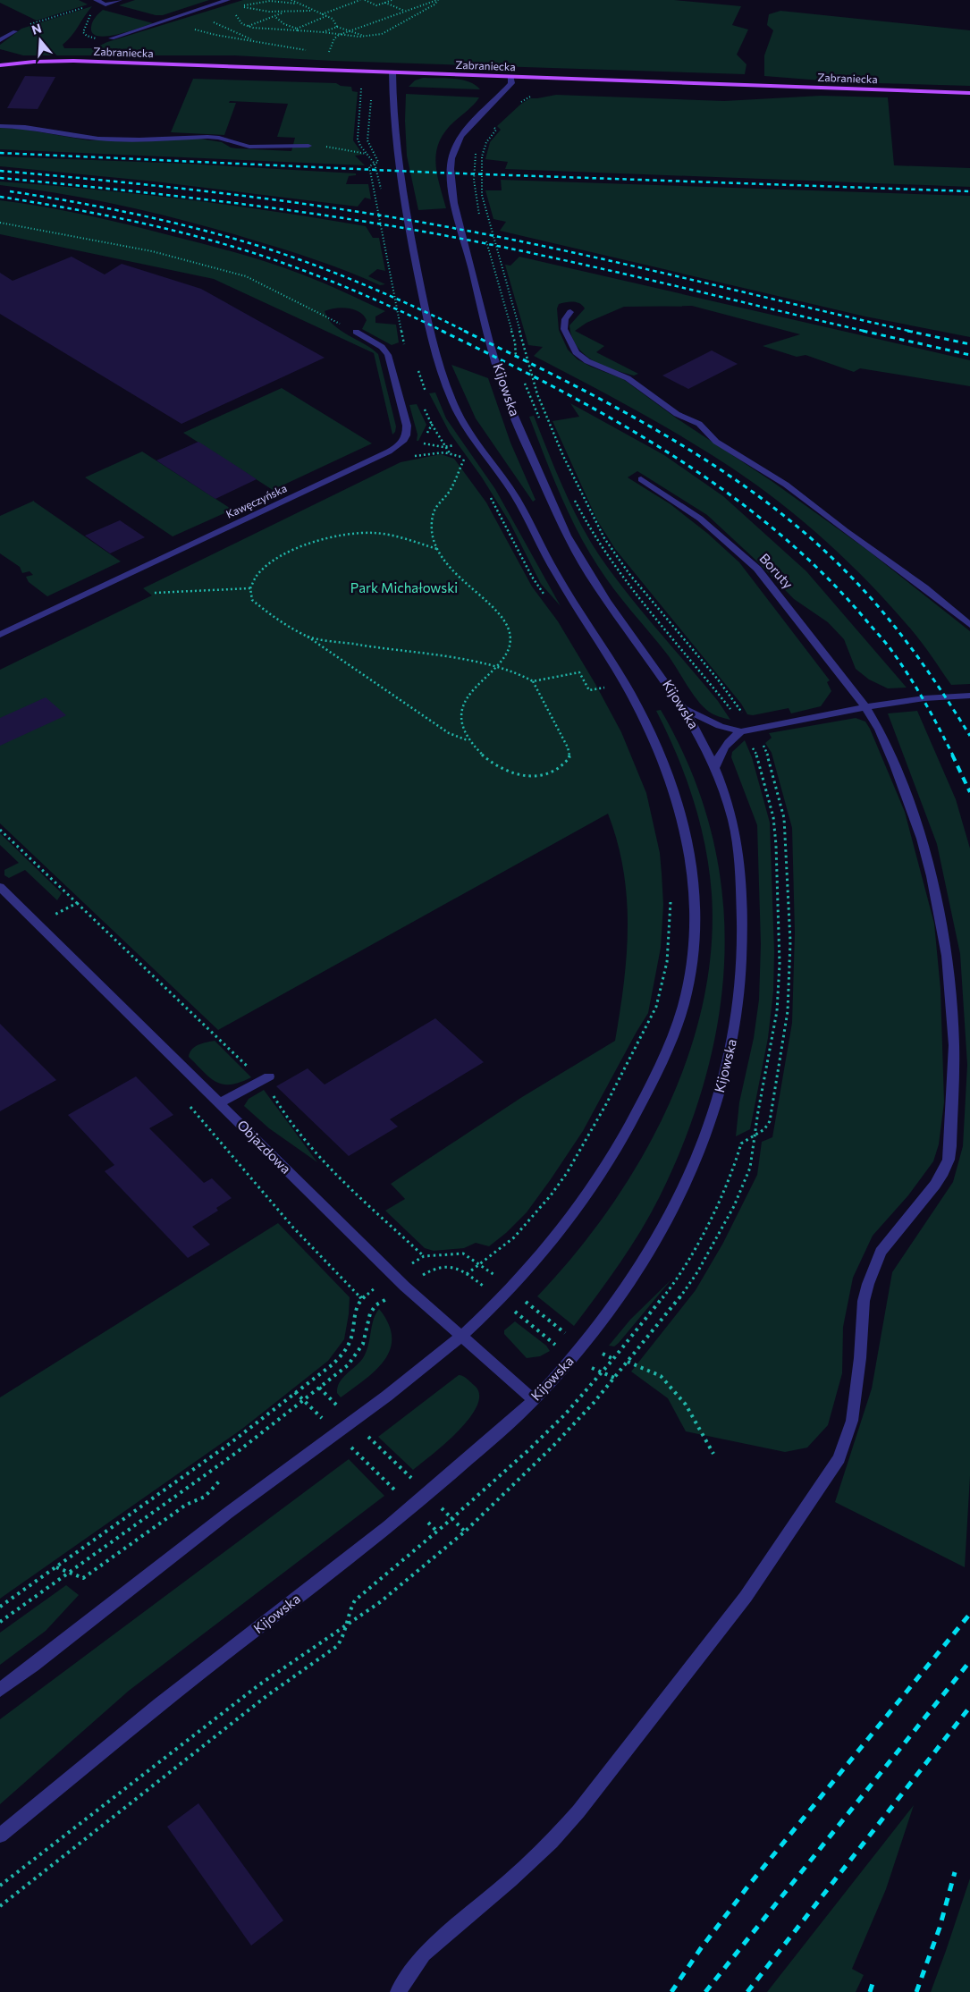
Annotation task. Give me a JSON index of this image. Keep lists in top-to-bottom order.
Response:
{
  "streets": {
    "main road": ["Zabraniecka"],
    "street": [
      "Kijowska",
      "Kawęczyńska",
      "Boruty",
      "Objazdowa"
    ]
  },
  "crossings": [
    ["Zabraniecka", "Kijowska"],
    ["Kijowska", "Objazdowa"]
  ],
  "parks": ["Park Michałowski"],
  "north": "top"
}
